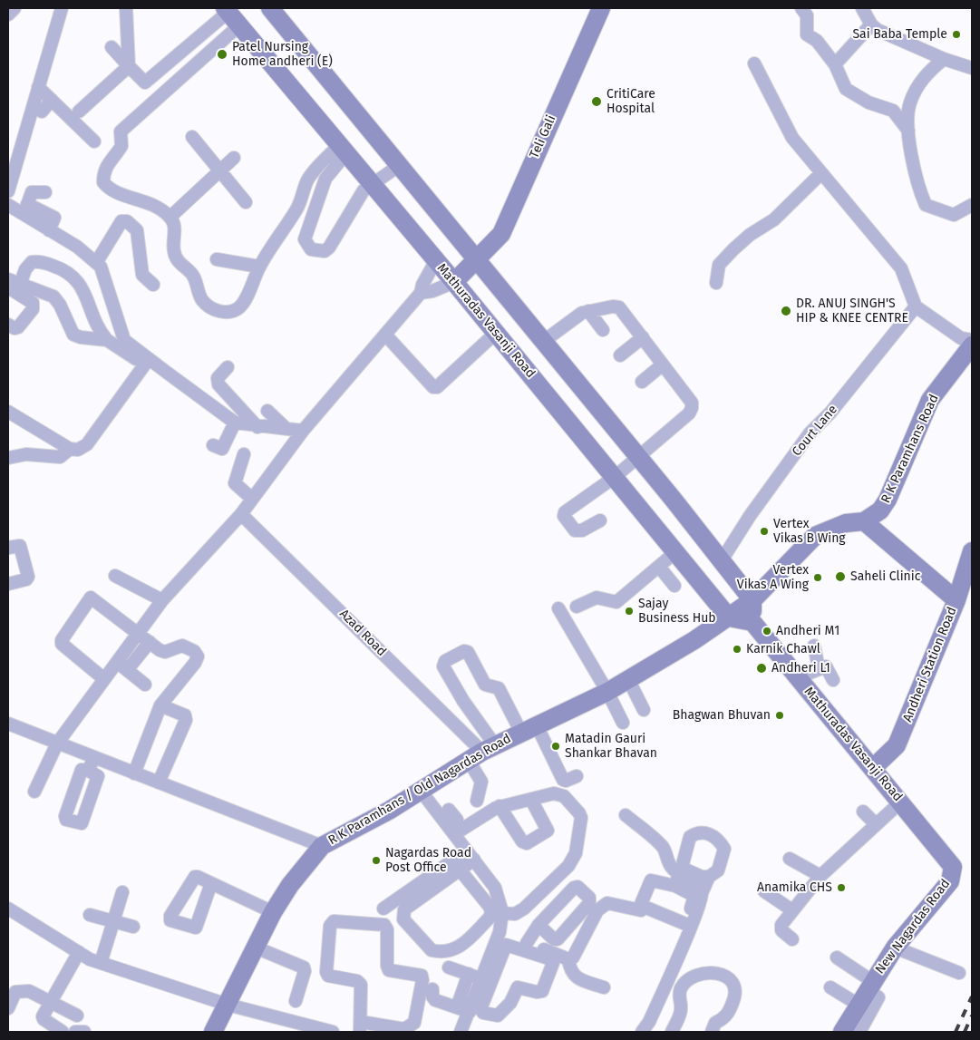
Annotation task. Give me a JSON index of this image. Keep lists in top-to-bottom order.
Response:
{
  "streets": {
    "main road": [
      "Teli Gali",
      "Mathuradas Vasanji Road",
      "R K Paramhans Road",
      "Andheri Station Road",
      "R K Paramhans / Old Nagardas Road",
      "New Nagardas Road"
    ],
    "street": ["Court Lane", "Azad Road"]
  },
  "crossings": [
    ["Teli Gali", "Mathuradas Vasanji Road"],
    ["Mathuradas Vasanji Road", "Andheri Station Road"],
    ["Mathuradas Vasanji Road", "R K Paramhans / Old Nagardas Road"],
    ["Mathuradas Vasanji Road", "New Nagardas Road"],
    ["R K Paramhans Road", "R K Paramhans / Old Nagardas Road"],
    ["Azad Road", "R K Paramhans / Old Nagardas Road"]
  ],
  "places": [
    "Sai Baba Temple",
    "Patel Nursing Home andheri (E)",
    "CritiCare Hospital",
    "DR. ANUJ SINGH'S HIP & KNEE CENTRE",
    "Vertex Vikas B Wing",
    "Saheli Clinic",
    "Vertex Vikas A Wing",
    "Sajay Business Hub",
    "Andheri M1",
    "Karnik Chawl",
    "Andheri L1",
    "Bhagwan Bhuvan",
    "Matadin Gauri Shankar Bhavan",
    "Nagardas Road Post Office",
    "Anamika CHS"
  ]
}
